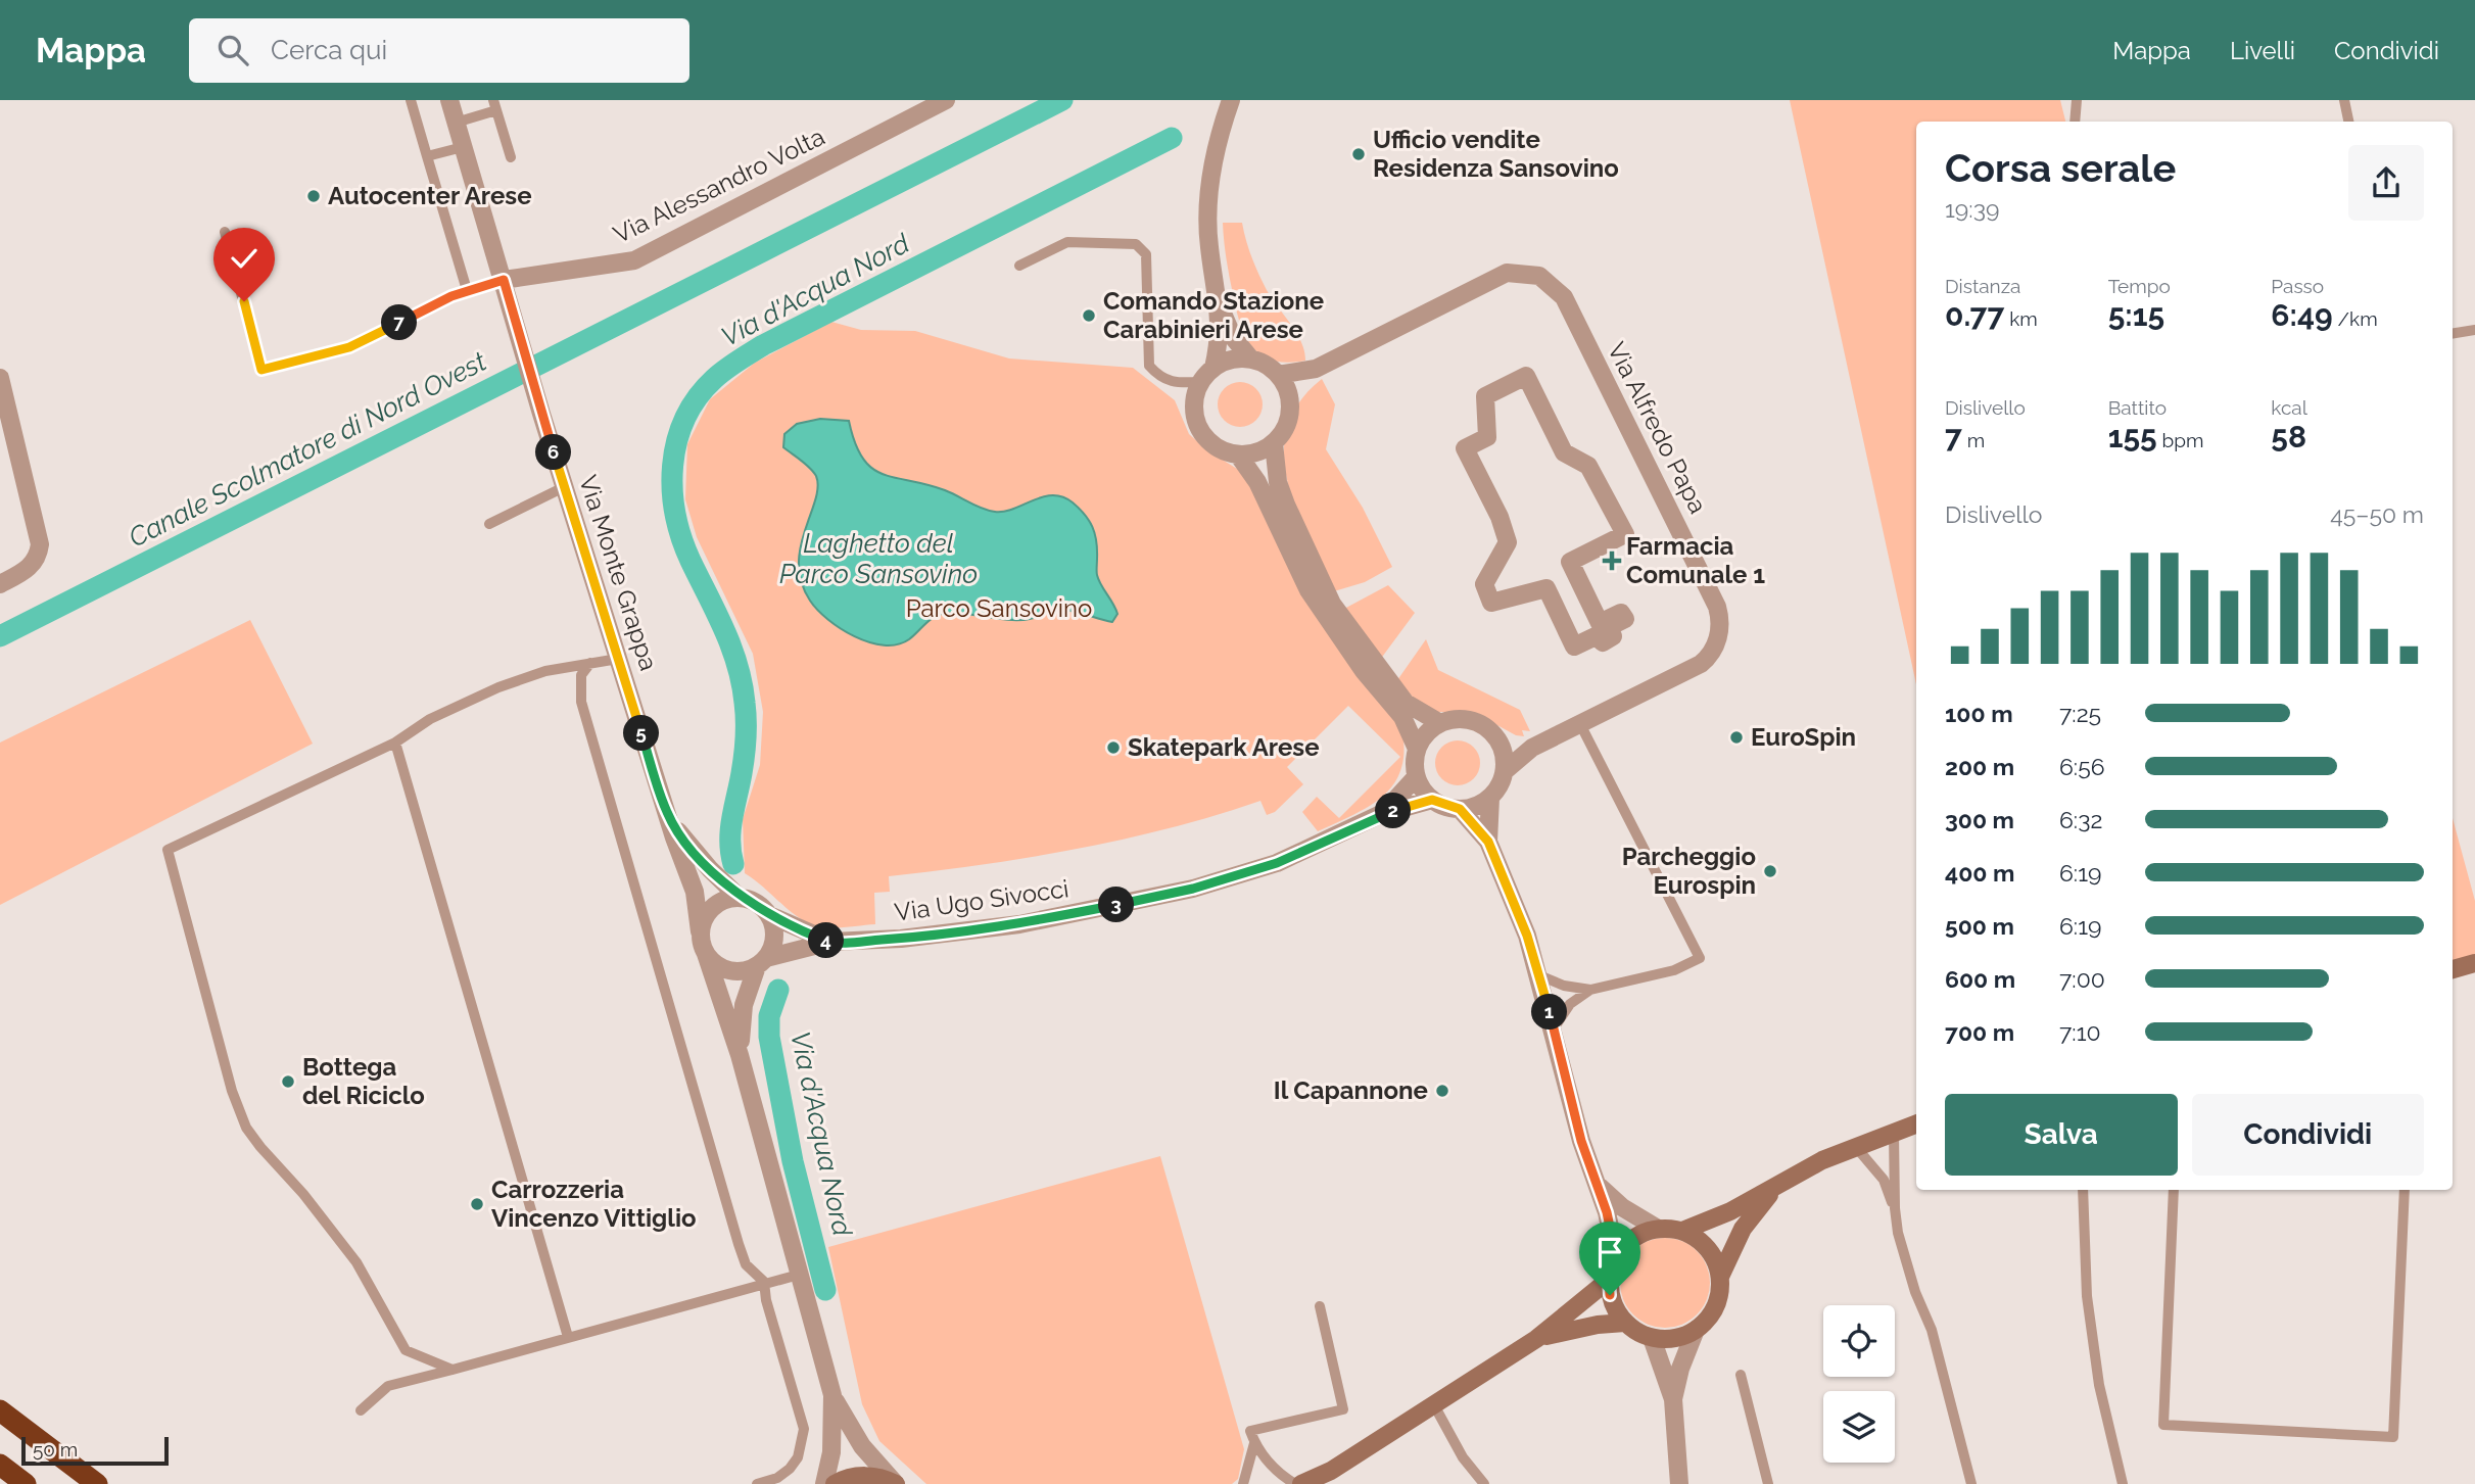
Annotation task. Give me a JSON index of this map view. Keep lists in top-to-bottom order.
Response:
{
  "streets": {
    "street": [
      "Via Alessandro Volta",
      "Via Alfredo Papa",
      "Via Monte Grappa",
      "Via Ugo Sivocci"
    ]
  },
  "crossings": [
    ["Via Alessandro Volta", "Via Monte Grappa"],
    ["Via Alfredo Papa", "Via Ugo Sivocci"],
    ["Via Monte Grappa", "Via Ugo Sivocci"]
  ],
  "water": ["Via d'Acqua Nord", "Canale Scolmatore di Nord Ovest", "Laghetto del Parco Sansovino"],
  "parks": ["Parco Sansovino"],
  "places": {
    "other": [
      "Ufficio vendite Residenza Sansovino",
      "Autocenter Arese",
      "Comando Stazione Carabinieri Arese",
      "EuroSpin",
      "Skatepark Arese",
      "Parcheggio Eurospin",
      "Bottega del Riciclo",
      "Il Capannone",
      "Carrozzeria Vincenzo Vittiglio"
    ],
    "health": ["Farmacia Comunale 1"]
  },
  "scale_bar": "50 m",
  "page": {
    "header": "Mappa",
    "search": "Cerca qui",
    "nav": ["Mappa", "Livelli", "Condividi"],
    "heading": ["Corsa serale", "19:39"],
    "stats": [
      ["Distanza", "0.77 km"],
      ["Tempo", "5:15"],
      ["Passo", "6:49 /km"],
      ["Dislivello", "7 m"],
      ["Battito", "155 bpm"],
      ["kcal", "58"]
    ],
    "pins": [
      "7",
      "6",
      "5",
      "2",
      "3",
      "4",
      "1"
    ],
    "chart": ["Dislivello", "45–50 m"],
    "list": [
      {
        "name": "100 m",
        "note": "7:25"
      },
      {
        "name": "200 m",
        "note": "6:56"
      },
      {
        "name": "300 m",
        "note": "6:32"
      },
      {
        "name": "400 m",
        "note": "6:19"
      },
      {
        "name": "500 m",
        "note": "6:19"
      },
      {
        "name": "600 m",
        "note": "7:00"
      },
      {
        "name": "700 m",
        "note": "7:10"
      }
    ],
    "buttons": ["Salva", "Condividi"],
    "scale": "50 m"
  }
}
